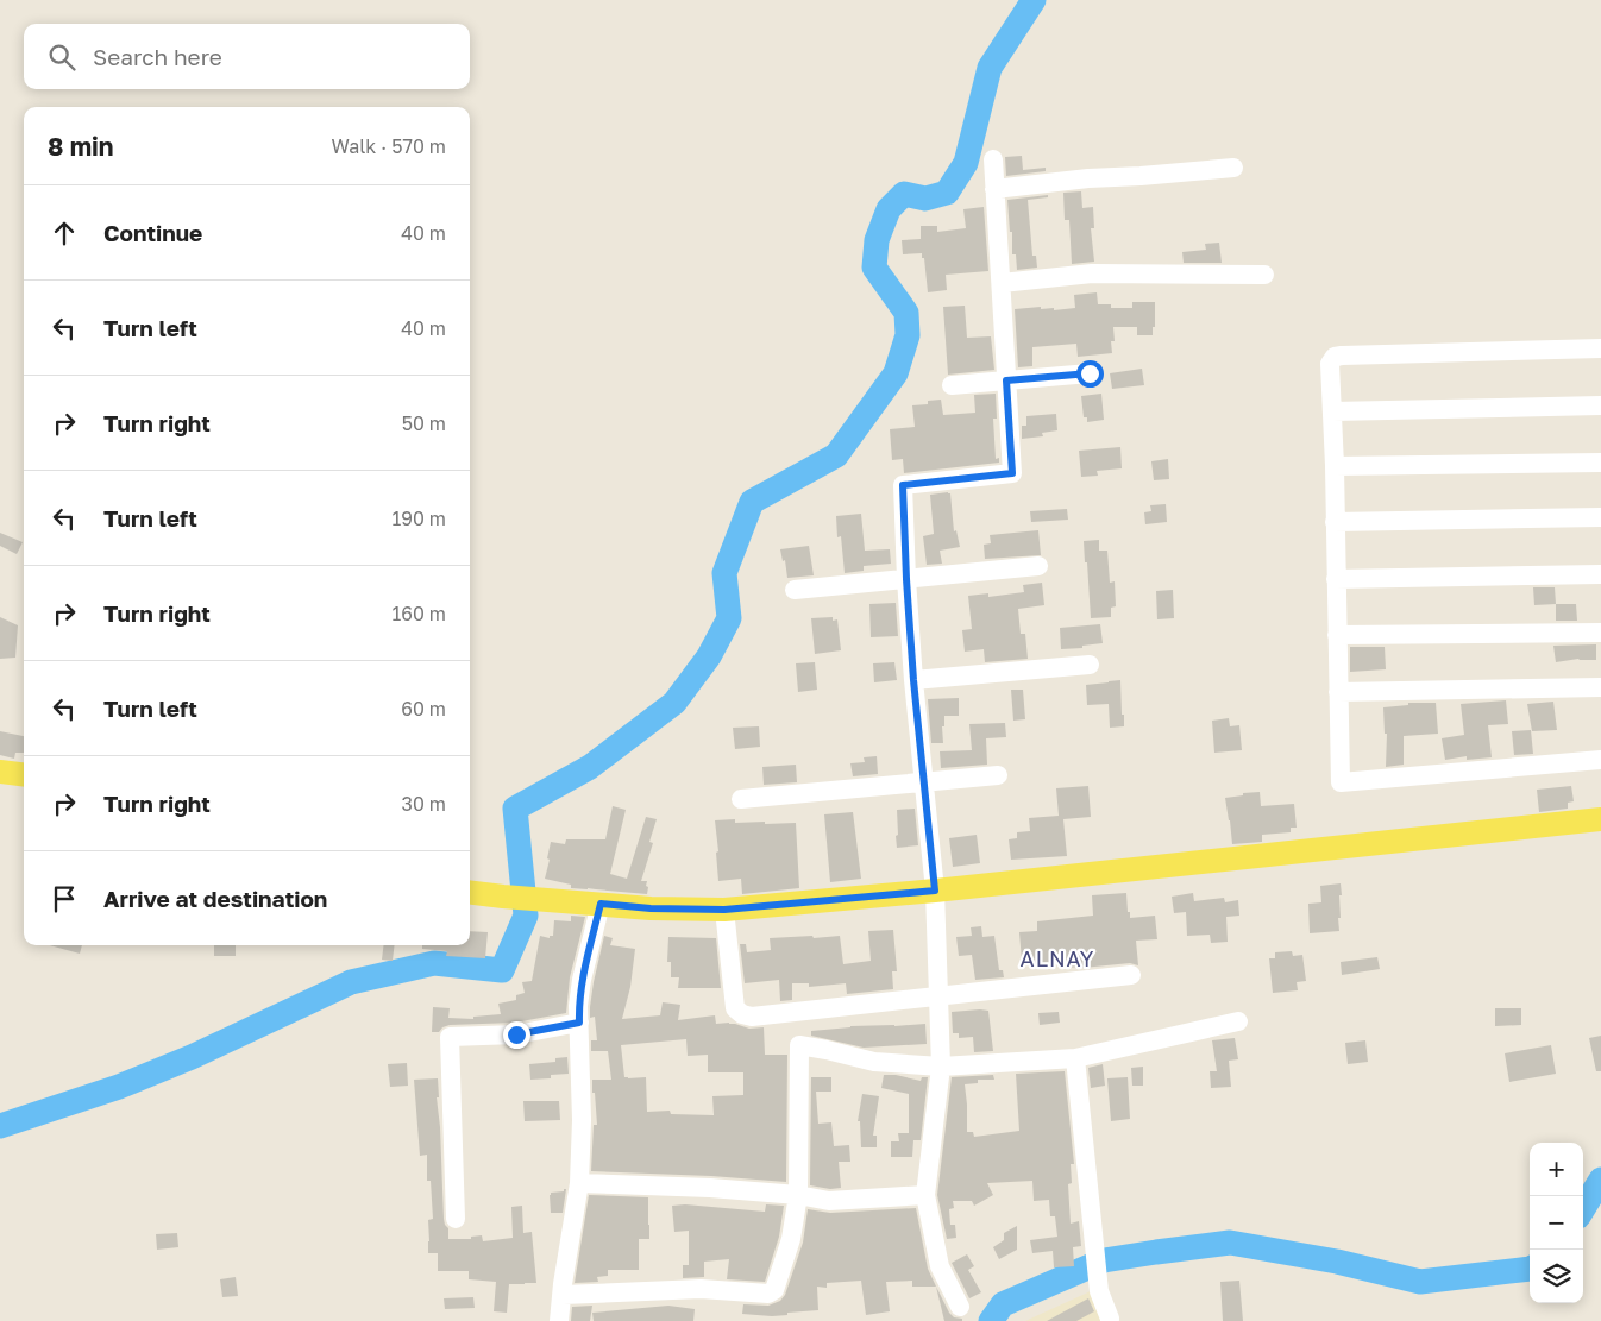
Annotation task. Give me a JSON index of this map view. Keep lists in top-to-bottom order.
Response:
{
  "districts": ["ALNAY"],
  "page": {
    "search": "Search here",
    "heading": ["8 min", "Walk · 570 m"],
    "list": [
      ["Continue", "40 m"],
      ["Turn left", "40 m"],
      ["Turn right", "50 m"],
      ["Turn left", "190 m"],
      ["Turn right", "160 m"],
      ["Turn left", "60 m"],
      ["Turn right", "30 m"],
      "Arrive at destination"
    ],
    "map_buttons": ["+", "−"]
  }
}
